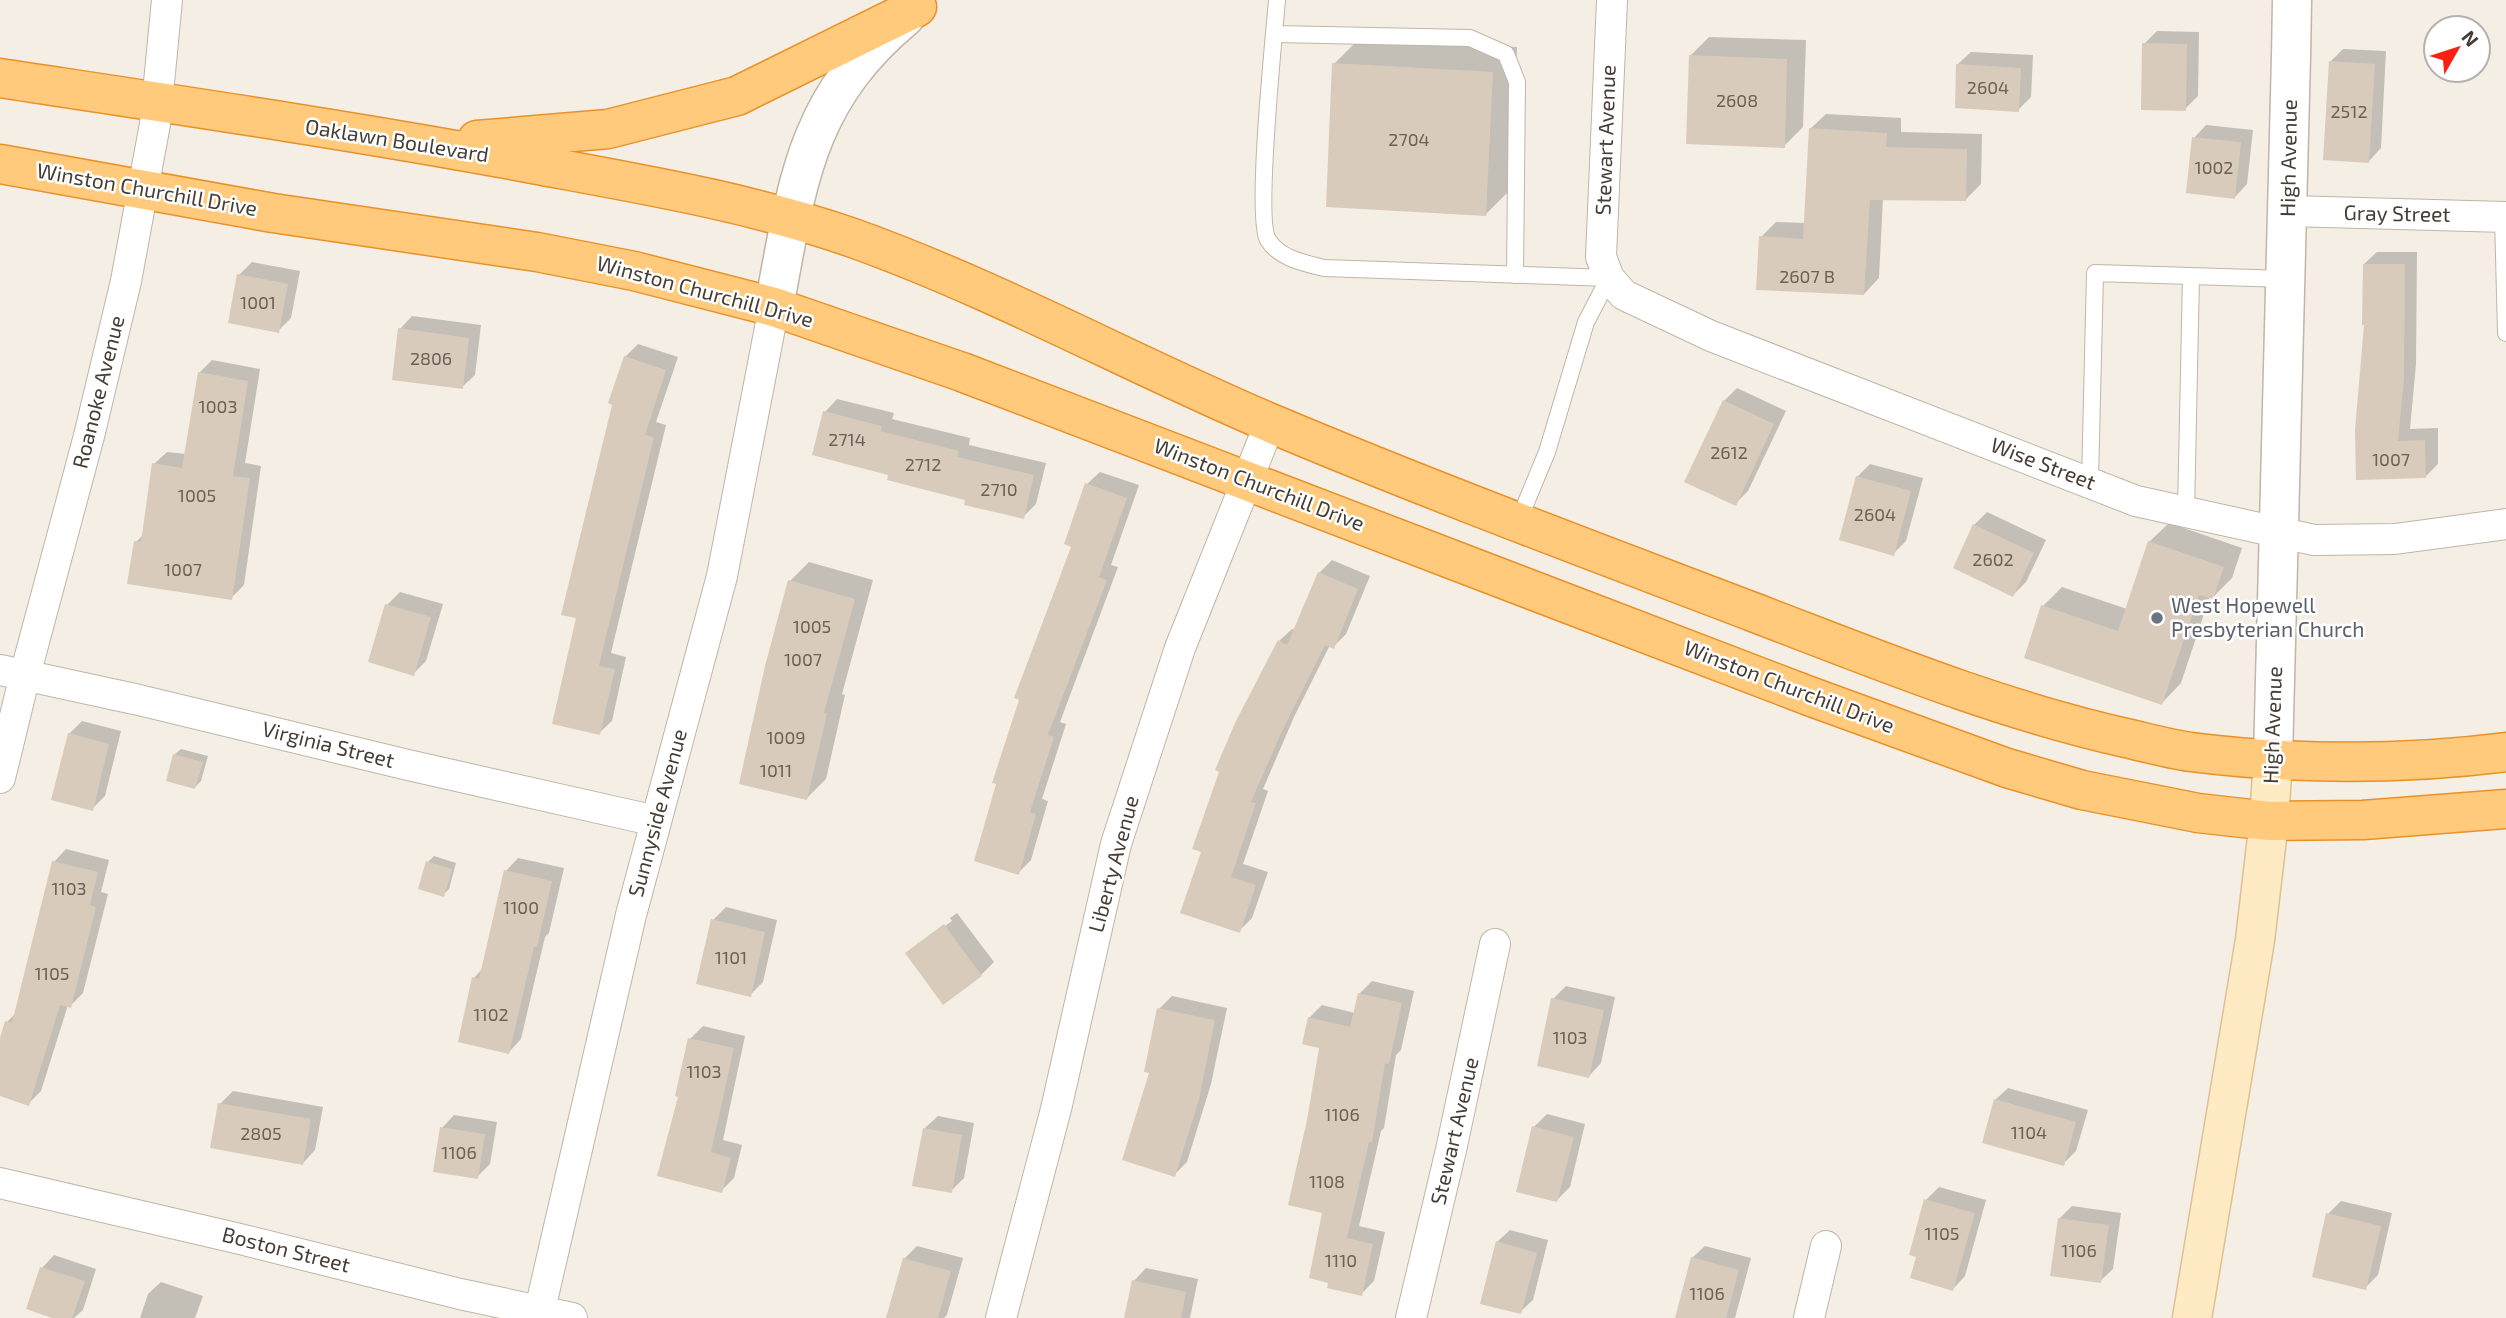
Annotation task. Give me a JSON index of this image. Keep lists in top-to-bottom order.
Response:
{
  "streets": {
    "highway": ["Oaklawn Boulevard", "Winston Churchill Drive"],
    "main road": ["High Avenue"],
    "street": [
      "Stewart Avenue",
      "Gray Street",
      "Roanoke Avenue",
      "Wise Street",
      "Virginia Street",
      "Sunnyside Avenue",
      "Liberty Avenue",
      "Boston Street"
    ]
  },
  "crossings": [
    ["Stewart Avenue", "Wise Street"],
    ["Oaklawn Boulevard", "Roanoke Avenue"],
    ["High Avenue", "Winston Churchill Drive"],
    ["High Avenue", "Gray Street"],
    ["High Avenue", "Wise Street"],
    ["Winston Churchill Drive", "Roanoke Avenue"],
    ["Winston Churchill Drive", "Sunnyside Avenue"],
    ["Winston Churchill Drive", "Liberty Avenue"],
    ["Roanoke Avenue", "Virginia Street"],
    ["Virginia Street", "Sunnyside Avenue"],
    ["Sunnyside Avenue", "Boston Street"]
  ],
  "places": ["West Hopewell Presbyterian Church"],
  "house_numbers": [
    "2604",
    "2608",
    "2512",
    "2704",
    "1002",
    "2607 B",
    "1001",
    "2806",
    "1003",
    "2714",
    "2612",
    "1007",
    "2712",
    "2710",
    "1005",
    "2604",
    "2602",
    "1007",
    "1005",
    "1007",
    "1009",
    "1011",
    "1103",
    "1100",
    "1101",
    "1105",
    "1102",
    "1103",
    "1103",
    "1106",
    "1104",
    "2805",
    "1106",
    "1108",
    "1105",
    "1106",
    "1110",
    "1106"
  ],
  "north": "top right"
}
